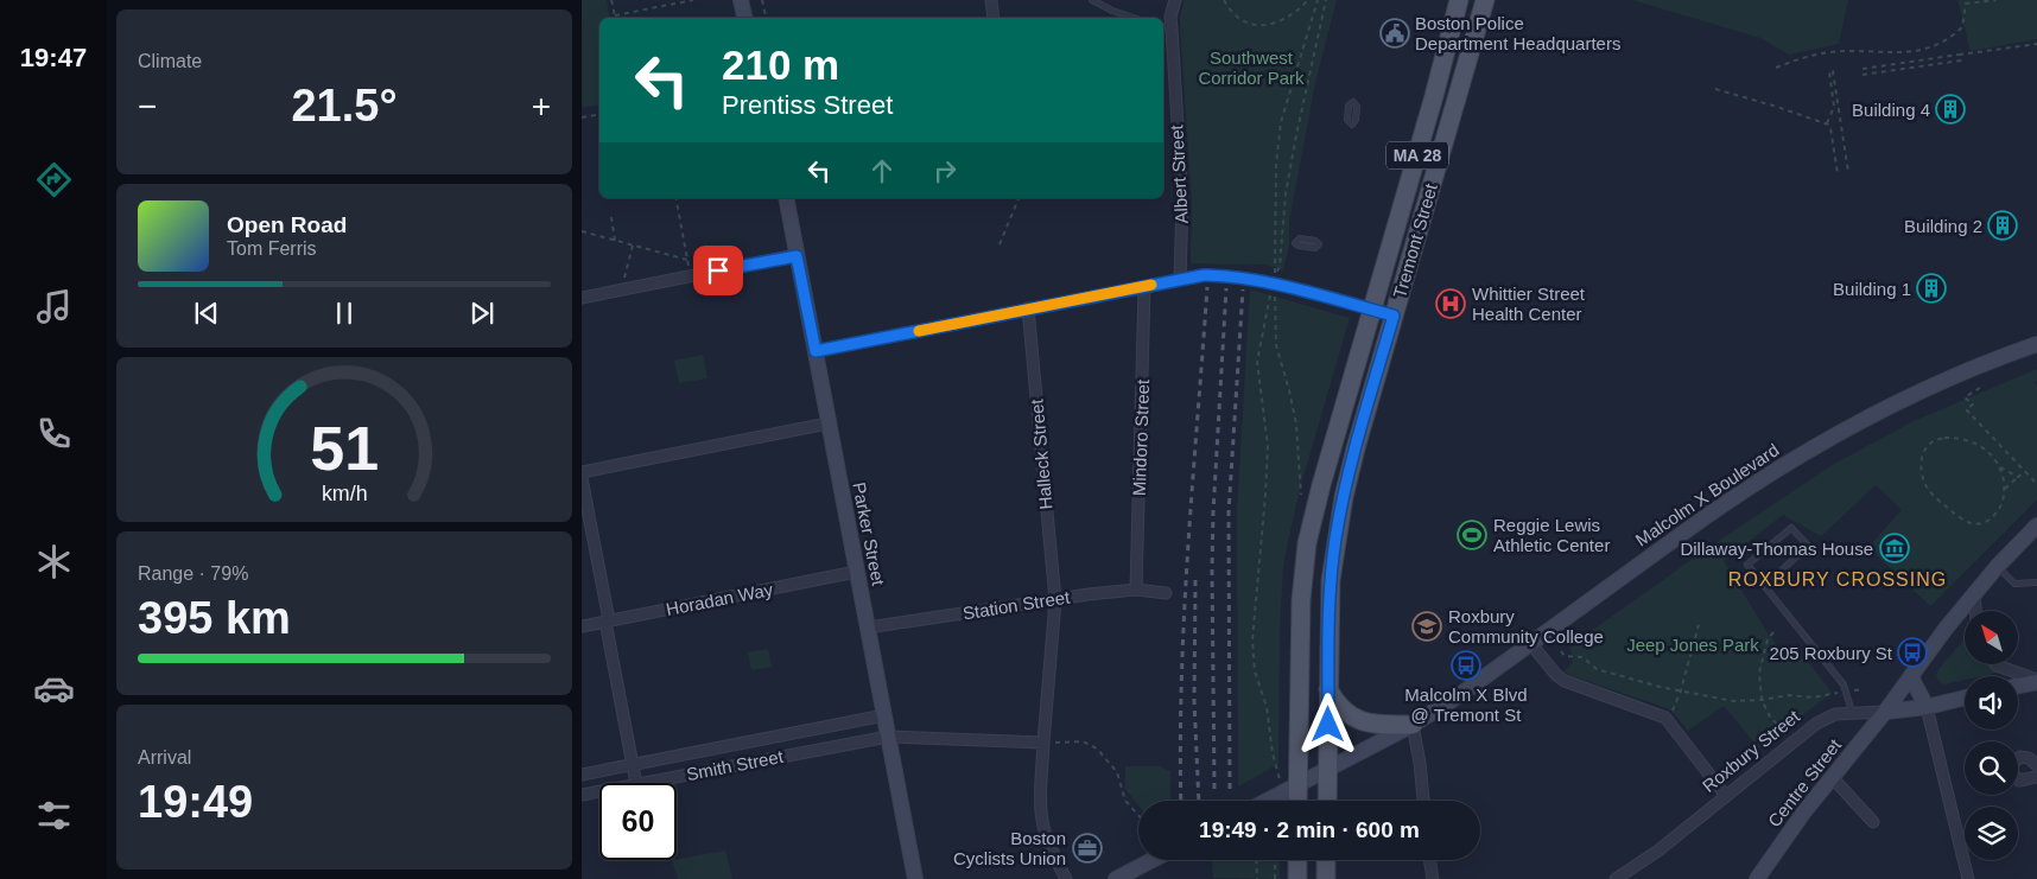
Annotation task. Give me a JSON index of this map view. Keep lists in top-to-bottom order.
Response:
{
  "streets": {
    "main road": [
      "MA 28",
      "Tremont Street",
      "Malcolm X Boulevard",
      "Parker Street",
      "Centre Street"
    ],
    "street": [
      "Albert Street",
      "Mindoro Street",
      "Halleck Street",
      "Horadan Way",
      "Station Street",
      "Roxbury Street",
      "Smith Street"
    ]
  },
  "crossings": [
    ["MA 28", "Tremont Street"],
    ["MA 28", "Malcolm X Boulevard"],
    ["Tremont Street", "Malcolm X Boulevard"],
    ["Mindoro Street", "Station Street"],
    ["Halleck Street", "Station Street"],
    ["Halleck Street", "Smith Street"],
    ["Parker Street", "Horadan Way"],
    ["Parker Street", "Station Street"],
    ["Parker Street", "Smith Street"],
    ["Roxbury Street", "Centre Street"]
  ],
  "districts": ["ROXBURY CROSSING"],
  "parks": ["Southwest Corridor Park", "Jeep Jones Park"],
  "places": {
    "public building": ["Boston Police Department Headquarters"],
    "building": ["Building 4", "Building 2", "Building 1"],
    "hospital": ["Whittier Street Health Center"],
    "sports": ["Reggie Lewis Athletic Center"],
    "museum": ["Dillaway-Thomas House"],
    "school or university": ["Roxbury Community College"],
    "bus stop": ["205 Roxbury St", "Malcolm X Blvd @ Tremont St"],
    "office": ["Boston Cyclists Union"]
  },
  "north": "top left",
  "page": {
    "tabs": "19:47",
    "tile": [
      "Climate",
      ["Range · 79%", "395 km"],
      ["Arrival", "19:49"]
    ],
    "turn": ["210 m", "Prentiss Street"],
    "heat": ["−", "21.5°", "+"],
    "song": ["Open Road", "Tom Ferris"],
    "limit": "60",
    "trip": "19:49 · 2 min · 600 m",
    "gauge": ["51", "km/h"]
  }
}
